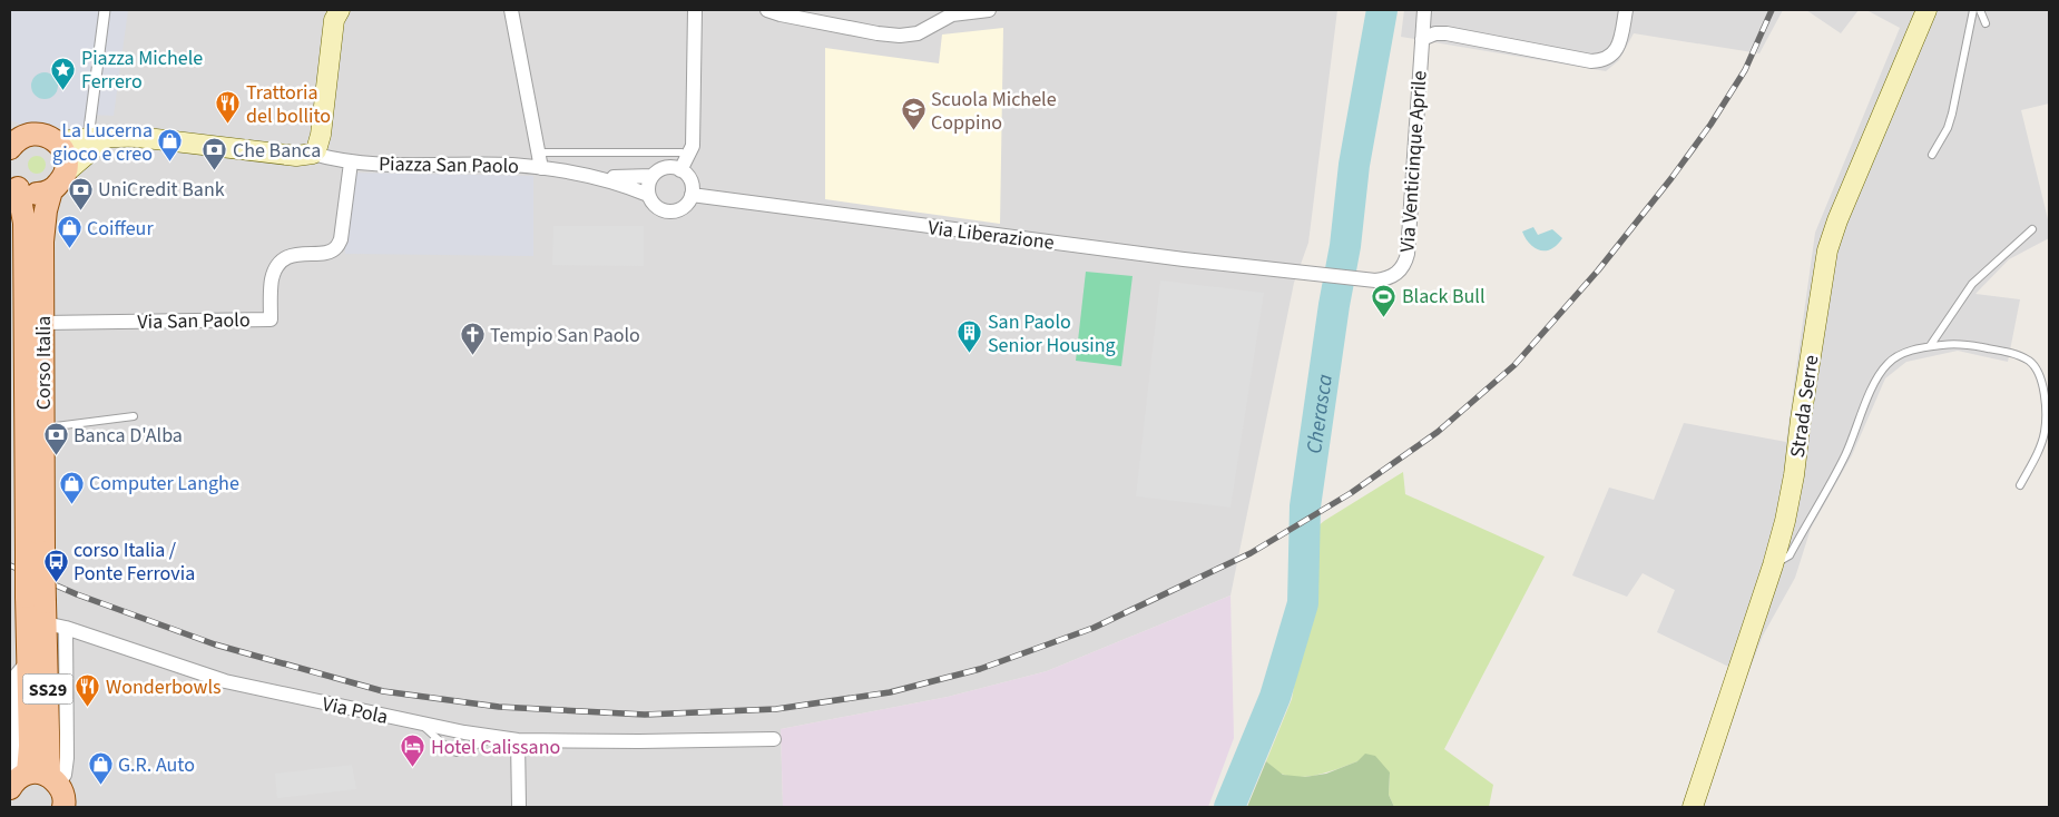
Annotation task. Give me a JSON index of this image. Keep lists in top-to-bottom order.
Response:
{
  "streets": {
    "main road": ["Corso Italia", "Strada Serre", "SS29"],
    "street": [
      "Via Venticinque Aprile",
      "Piazza San Paolo",
      "Via Liberazione",
      "Via San Paolo",
      "Via Pola"
    ]
  },
  "crossings": [
    ["Via Venticinque Aprile", "Via Liberazione"],
    ["Piazza San Paolo", "Via Liberazione"],
    ["Piazza San Paolo", "Via San Paolo"],
    ["Via San Paolo", "Corso Italia"],
    ["Corso Italia", "SS29"],
    ["Corso Italia", "Via Pola"],
    ["SS29", "Via Pola"]
  ],
  "water": ["Cherasca"],
  "places": {
    "place": ["Piazza Michele Ferrero"],
    "restaurant": ["Trattoria del bollito", "Wonderbowls"],
    "school or university": ["Scuola Michele Coppino"],
    "shop": [
      "La Lucerna gioco e creo",
      "Coiffeur",
      "Computer Langhe",
      "G.R. Auto"
    ],
    "bank": ["Che Banca", "UniCredit Bank", "Banca D'Alba"],
    "sports": ["Black Bull"],
    "building": ["San Paolo Senior Housing"],
    "church": ["Tempio San Paolo"],
    "bus stop": ["corso Italia / Ponte Ferrovia"],
    "hotel": ["Hotel Calissano"]
  }
}
